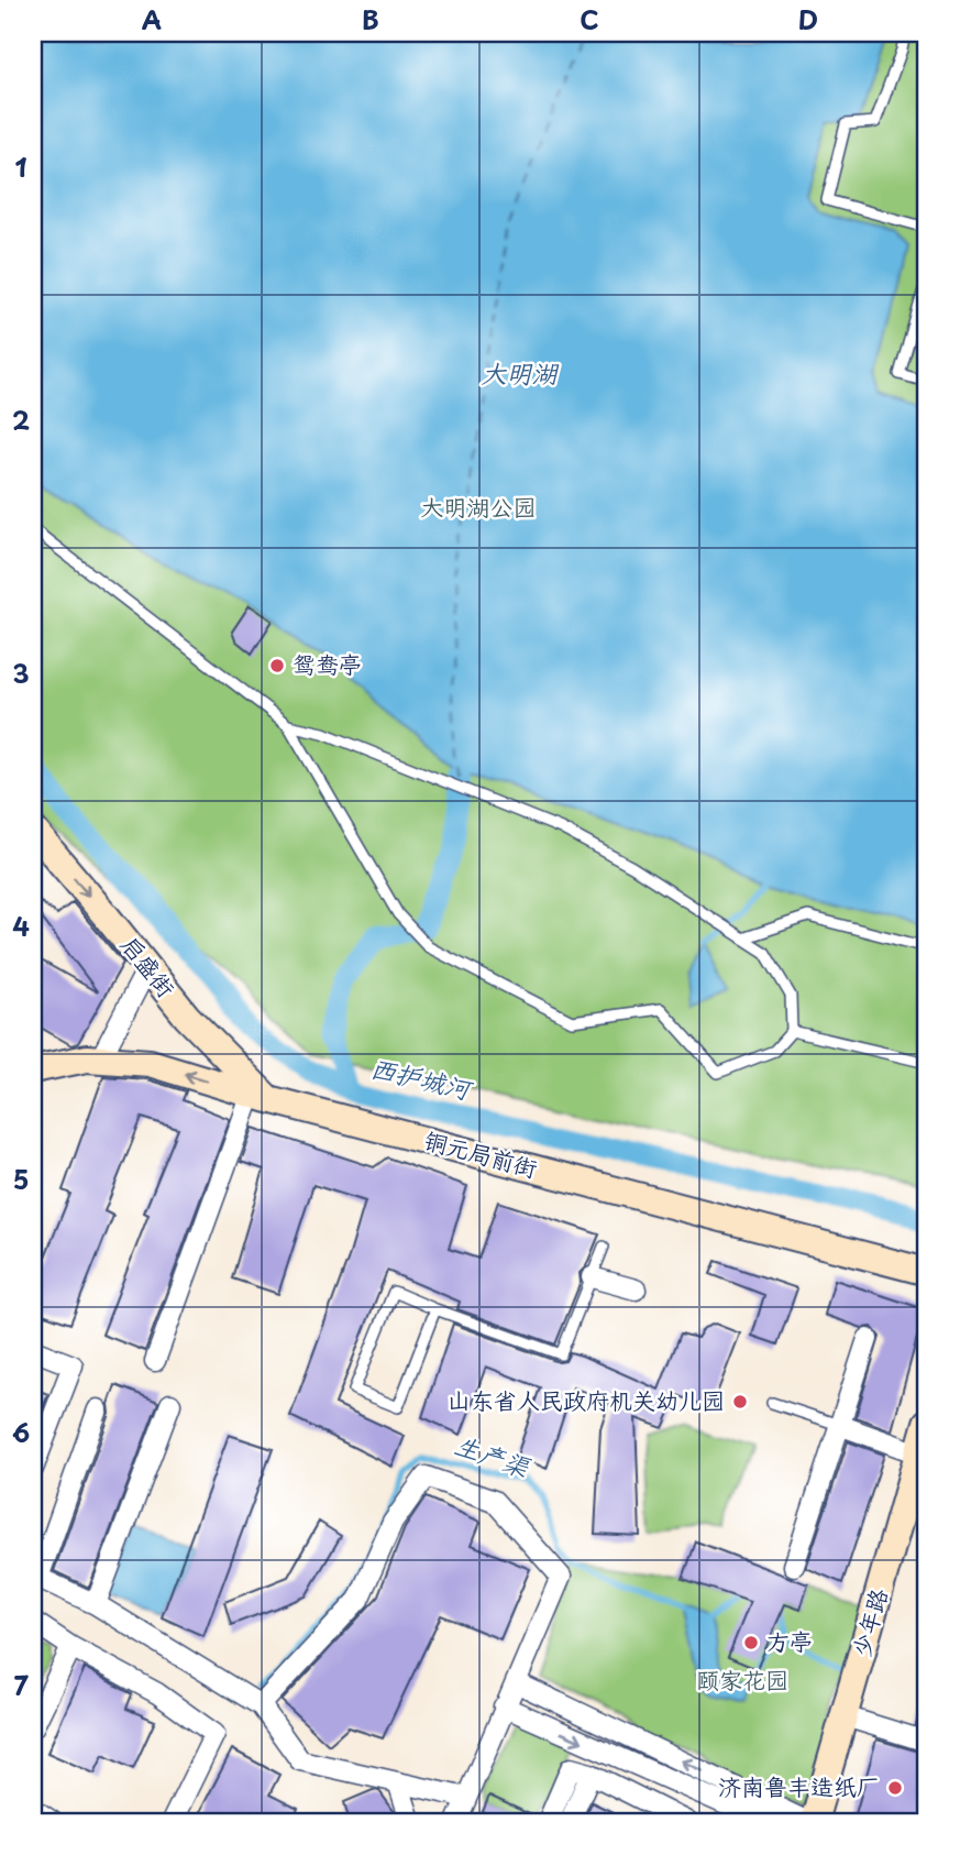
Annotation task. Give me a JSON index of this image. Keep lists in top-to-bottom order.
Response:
{
  "streets": {
    "street": ["启盛街", "铜元局前街", "少年路"]
  },
  "crossings": [
    ["启盛街", "铜元局前街"]
  ],
  "one_way": ["启盛街"],
  "water": ["大明湖", "西护城河", "生产渠"],
  "parks": ["大明湖公园", "颐家花园"],
  "places": [
    "鸳鸯亭",
    "山东省人民政府机关幼儿园",
    "方亭",
    "济南鲁丰造纸厂"
  ],
  "grid": {
    "columns": [
      "A",
      "B",
      "C",
      "D"
    ],
    "rows": [
      "1",
      "2",
      "3",
      "4",
      "5",
      "6",
      "7"
    ]
  }
}
